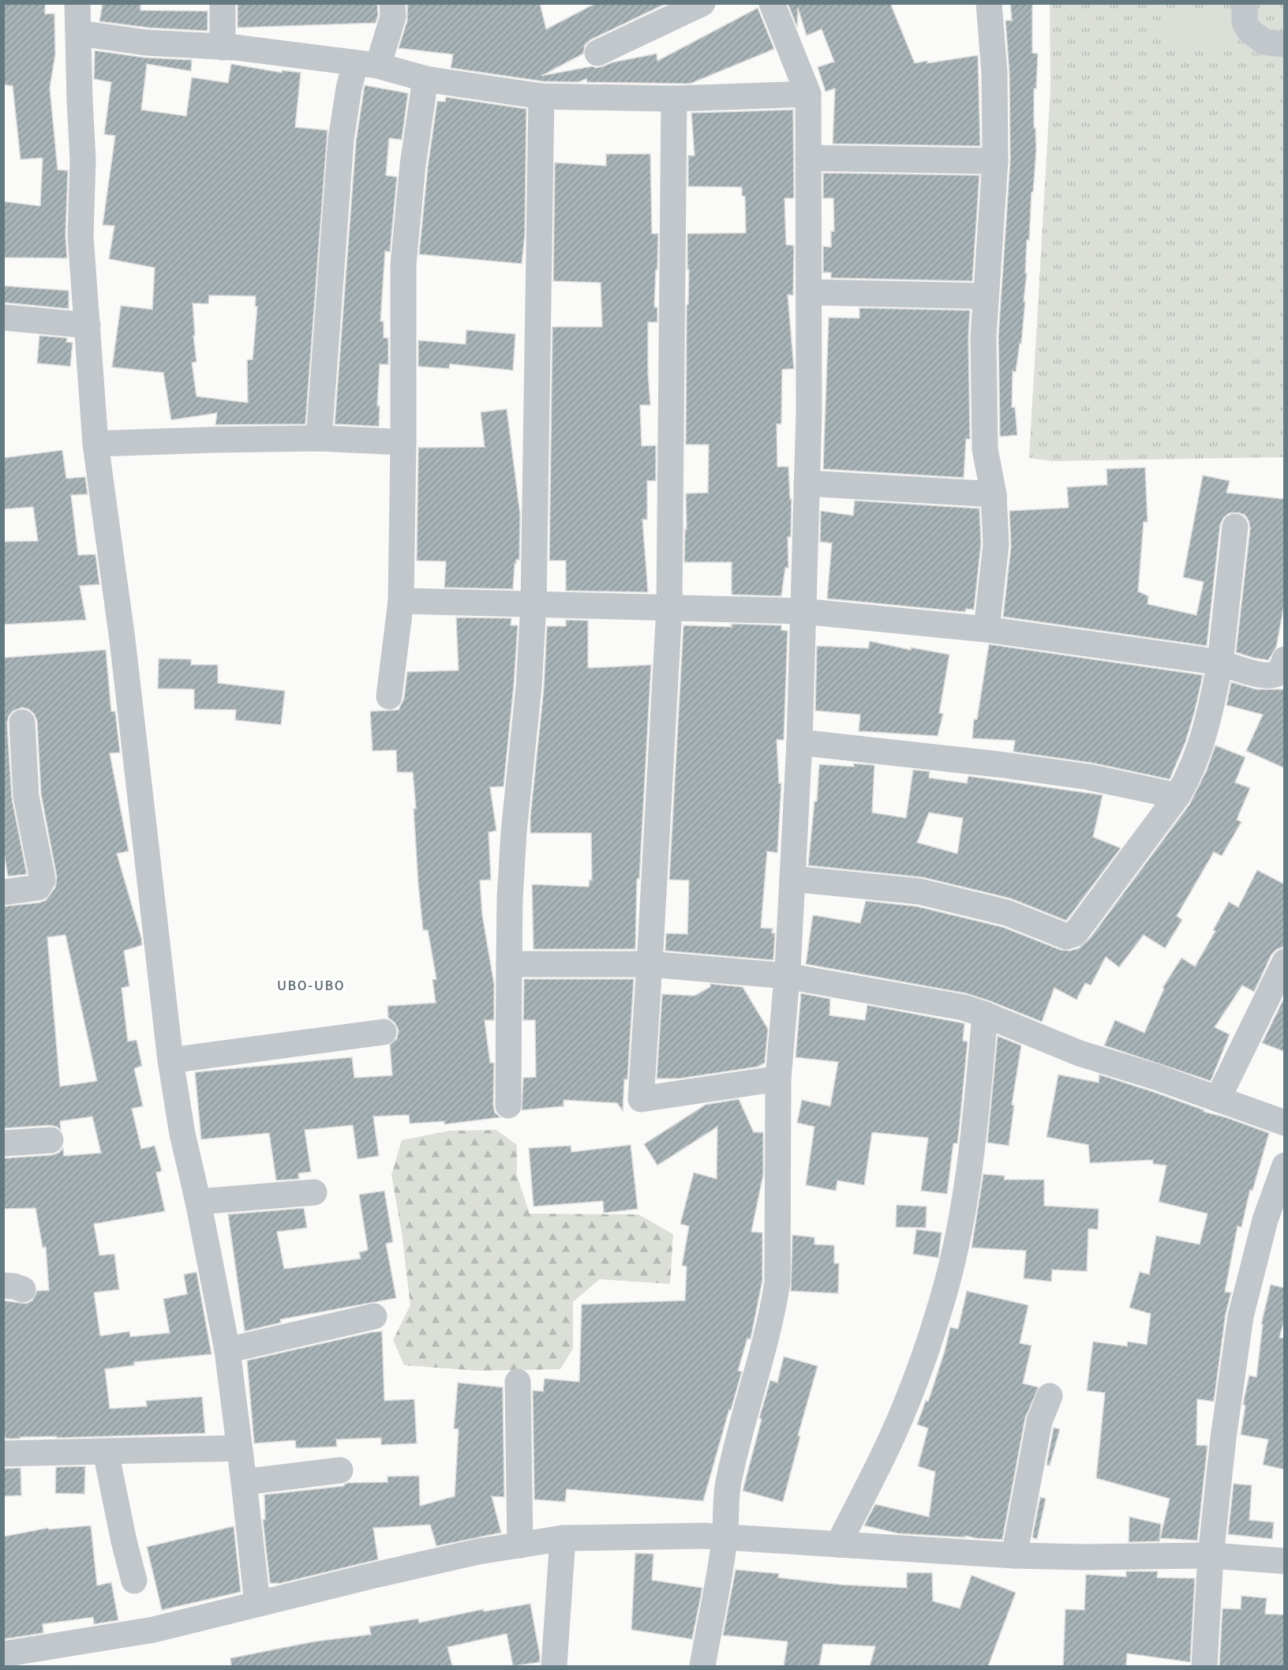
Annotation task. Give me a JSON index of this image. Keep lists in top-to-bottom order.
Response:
{
  "districts": ["UBO-UBO"]
}
